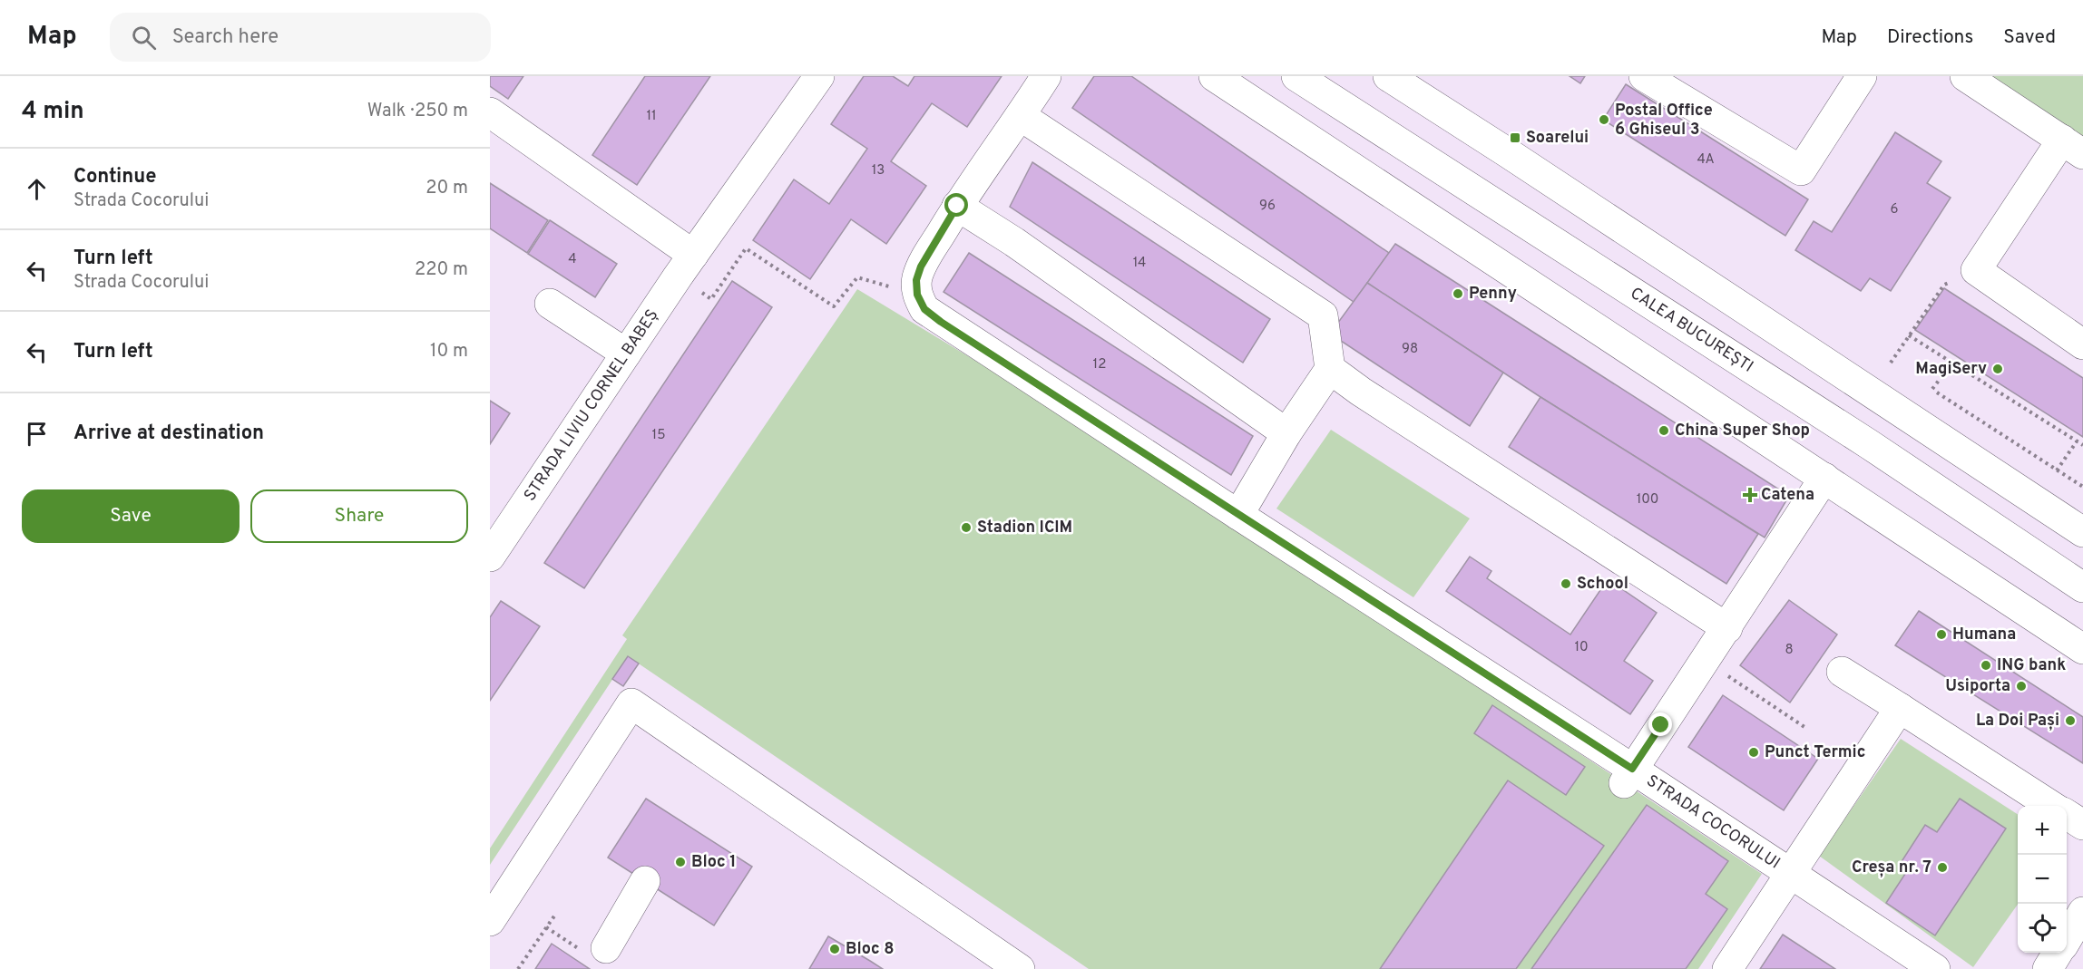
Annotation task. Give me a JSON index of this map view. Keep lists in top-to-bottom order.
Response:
{
  "streets": {
    "street": ["CALEA BUCUREȘTI", "STRADA LIVIU CORNEL BABEȘ", "STRADA COCORULUI"]
  },
  "places": {
    "other": [
      "Postal Office 6 Ghiseul 3",
      "Penny",
      "MagiServ",
      "China Super Shop",
      "Stadion ICIM",
      "School",
      "Humana",
      "ING bank",
      "Usiporta",
      "La Doi Pași",
      "Punct Termic",
      "Bloc 1",
      "Creșa nr. 7",
      "Bloc 8"
    ],
    "transit": ["Soarelui"],
    "health": ["Catena"]
  },
  "house_numbers": [
    "11",
    "4A",
    "13",
    "96",
    "6",
    "4",
    "14",
    "98",
    "12",
    "15",
    "100",
    "10",
    "8"
  ],
  "page": {
    "header": "Map",
    "search": "Search here",
    "nav": ["Map", "Directions", "Saved"],
    "heading": ["4 min", "Walk · 250 m"],
    "list": [
      ["Continue", "Strada Cocorului", "20 m"],
      ["Turn left", "Strada Cocorului", "220 m"],
      ["Turn left", "10 m"],
      "Arrive at destination"
    ],
    "buttons": ["Save", "Share"],
    "map_buttons": ["+", "−"]
  }
}
